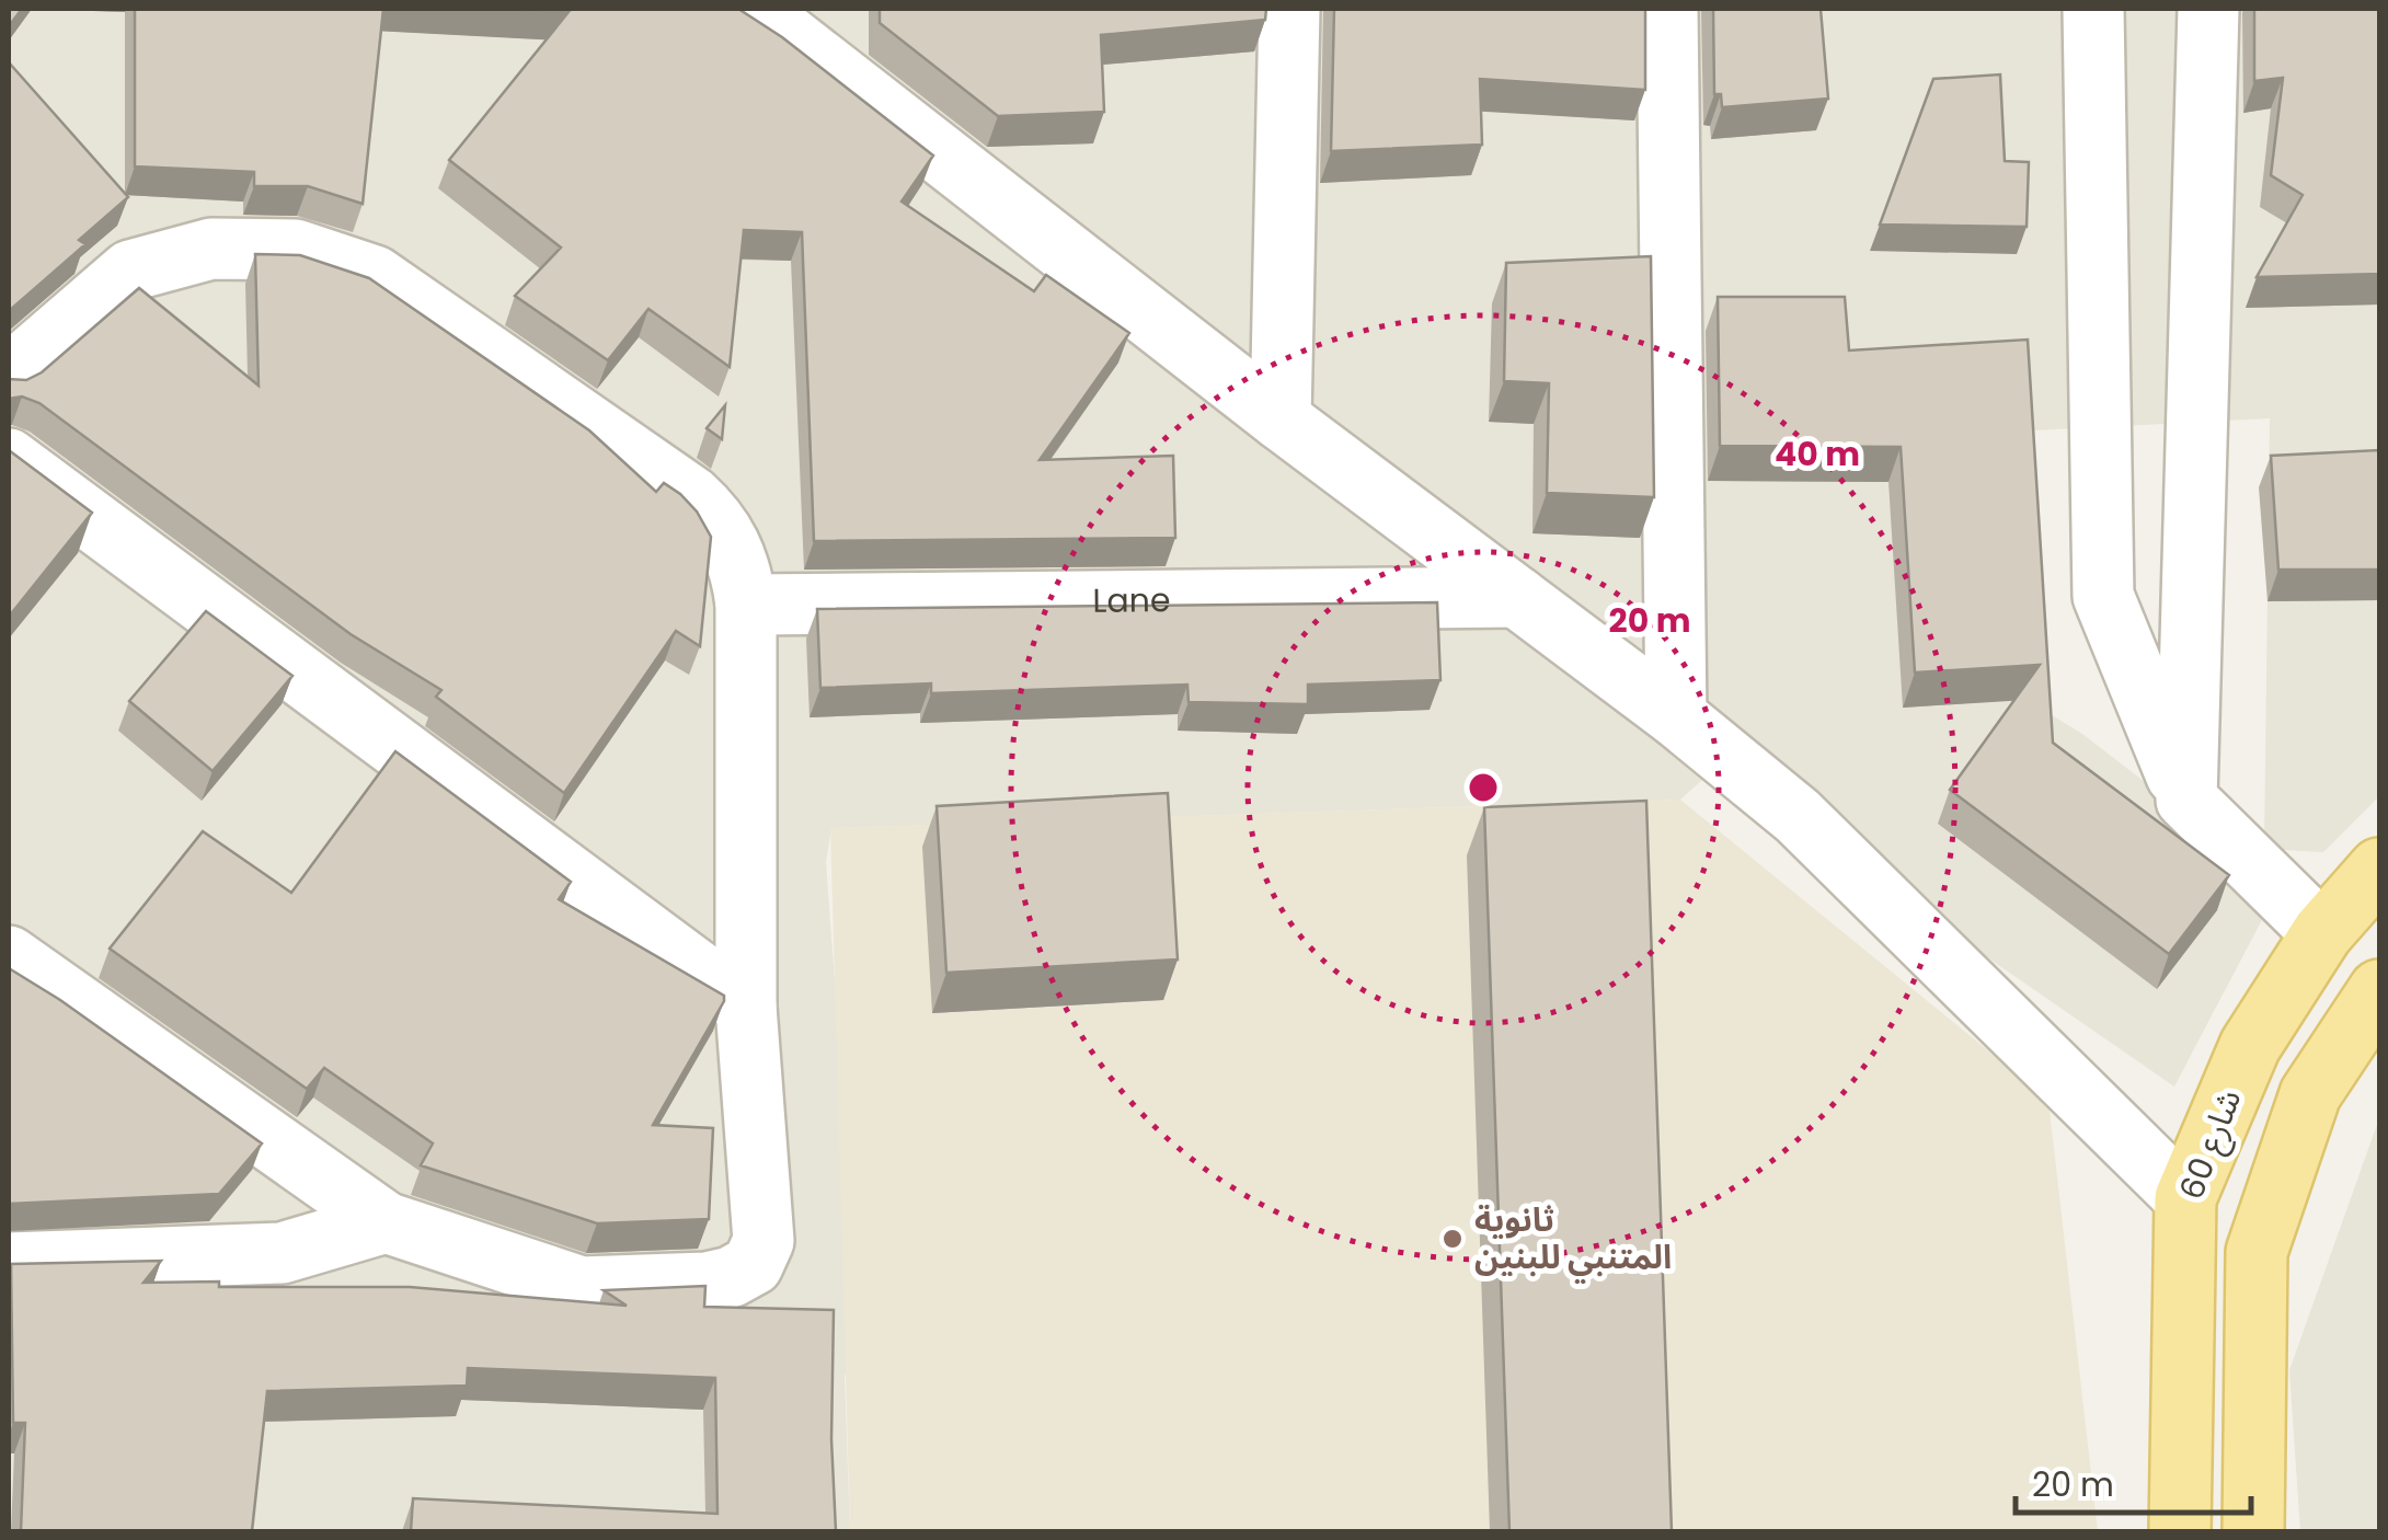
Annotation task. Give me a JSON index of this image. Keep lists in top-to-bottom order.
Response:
{
  "streets": {
    "main road": ["شارع 60"],
    "street": ["Lane"]
  },
  "places": ["ثانوية المتنبي للبنين"],
  "scale_bar": "20 m",
  "rings": ["40 m", "20 m"]
}
